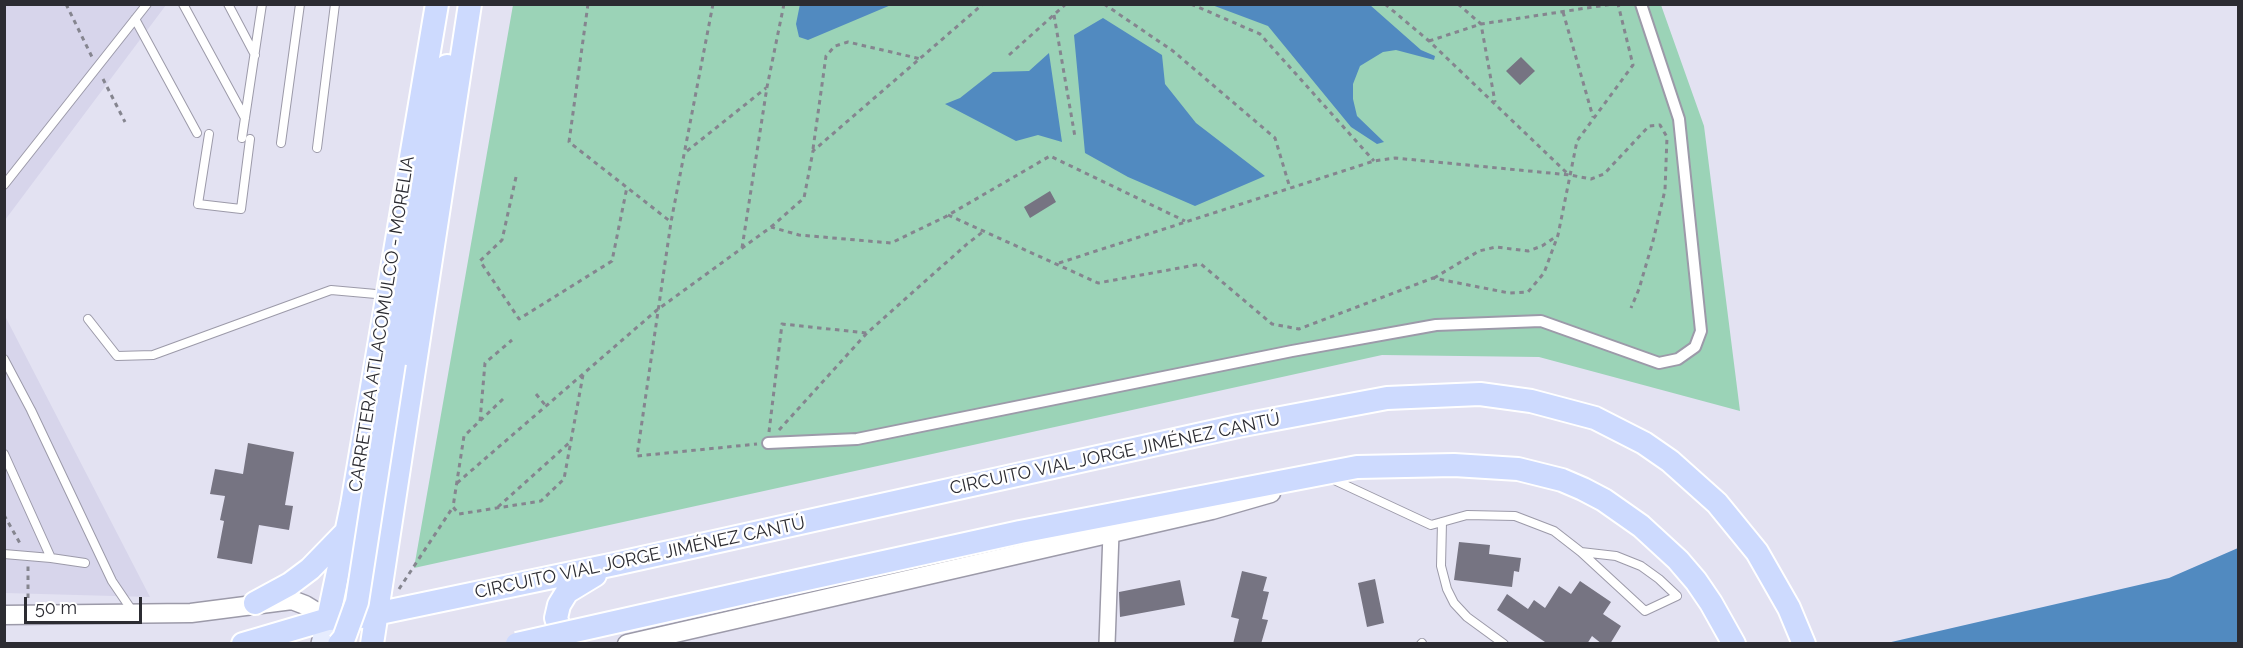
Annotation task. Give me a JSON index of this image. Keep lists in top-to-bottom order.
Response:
{
  "streets": {
    "main road": ["CARRETERA ATLACOMULCO - MORELIA", "CIRCUITO VIAL JORGE JIMÉNEZ CANTÚ"]
  },
  "crossings": [
    ["CARRETERA ATLACOMULCO - MORELIA", "CIRCUITO VIAL JORGE JIMÉNEZ CANTÚ"]
  ],
  "scale_bar": "50 m"
}
